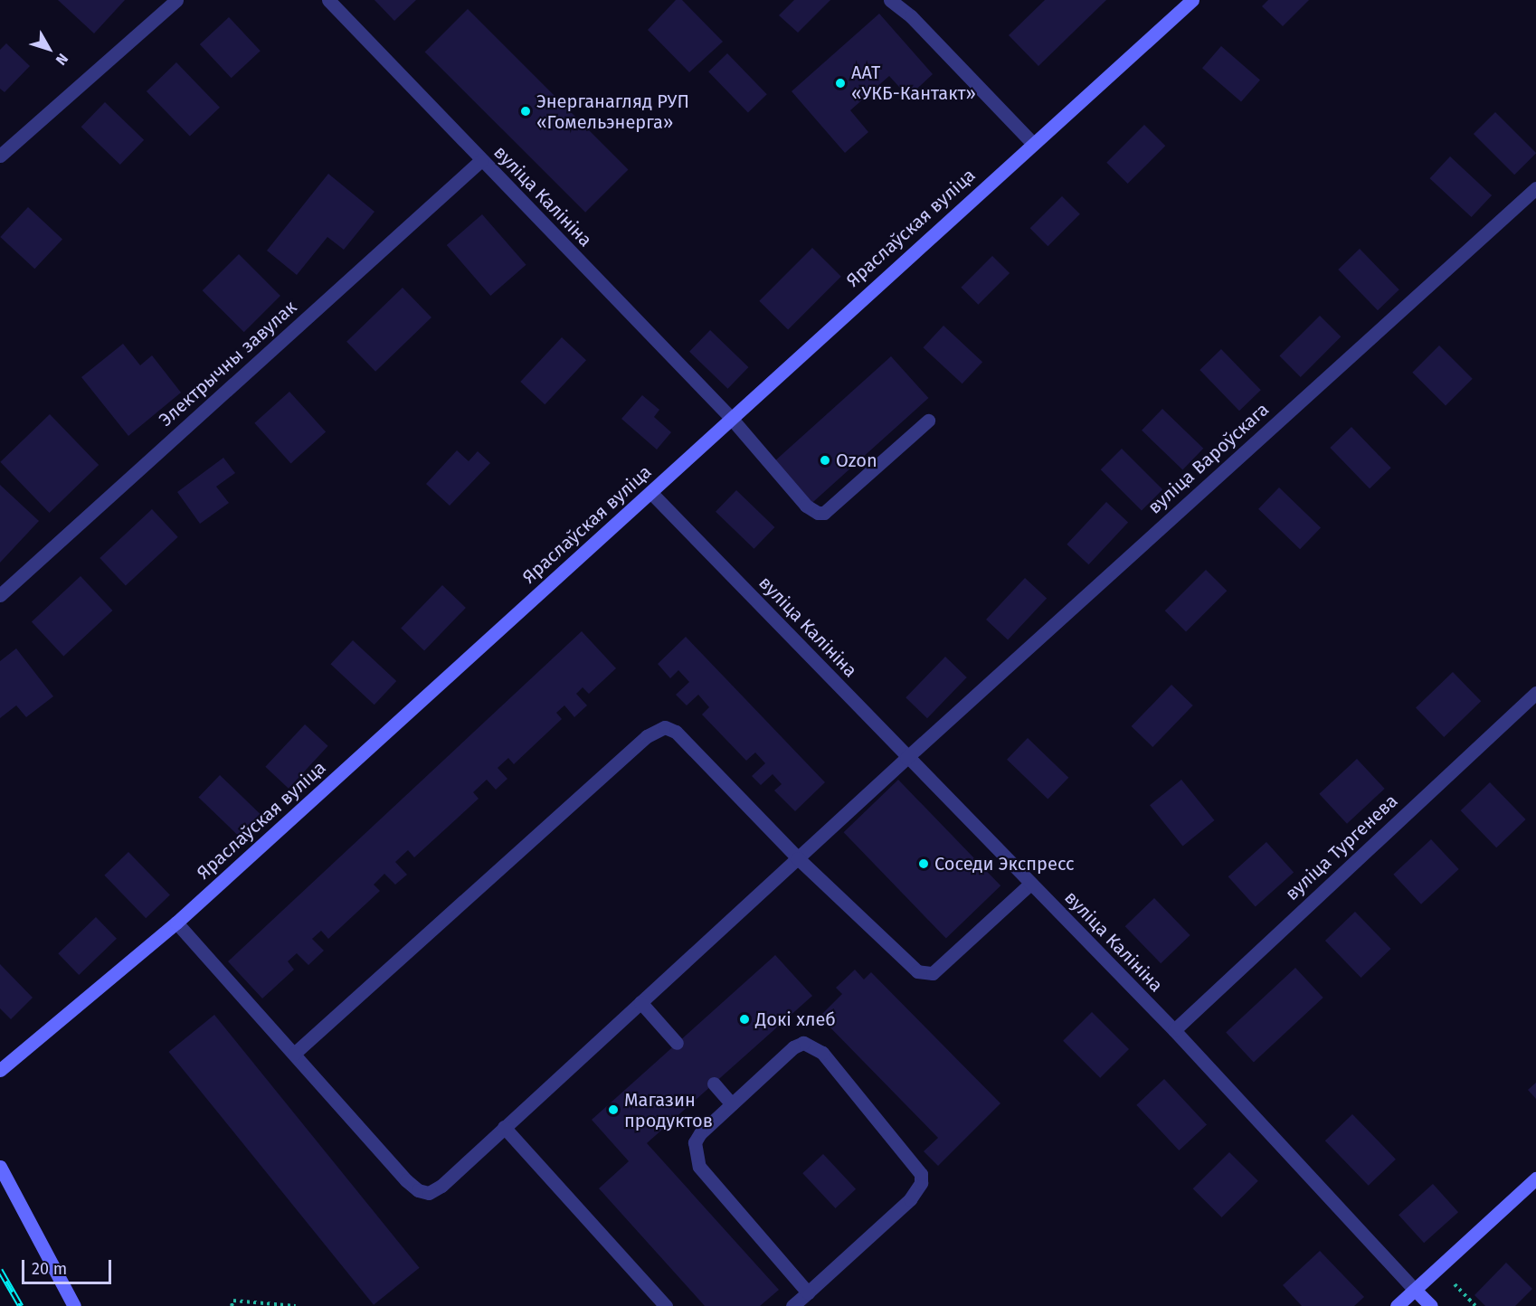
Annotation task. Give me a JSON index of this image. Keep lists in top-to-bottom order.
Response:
{
  "streets": {
    "street": [
      "вуліца Калініна",
      "Яраслаўская вуліца",
      "Электрычны завулак",
      "вуліца Вароўскага",
      "вуліца Тургенева"
    ]
  },
  "crossings": [
    ["вуліца Калініна", "Яраслаўская вуліца"],
    ["вуліца Калініна", "Электрычны завулак"],
    ["вуліца Калініна", "вуліца Вароўскага"],
    ["вуліца Калініна", "вуліца Тургенева"],
    ["Яраслаўская вуліца", "вуліца Вароўскага"]
  ],
  "places": [
    "ААТ «УКБ-Кантакт»",
    "Энерганагляд РУП «Гомельэнерга»",
    "Ozon",
    "Соседи Экспресс",
    "Докі хлеб",
    "Магазин продуктов"
  ],
  "scale_bar": "20 m",
  "north": "bottom right"
}
